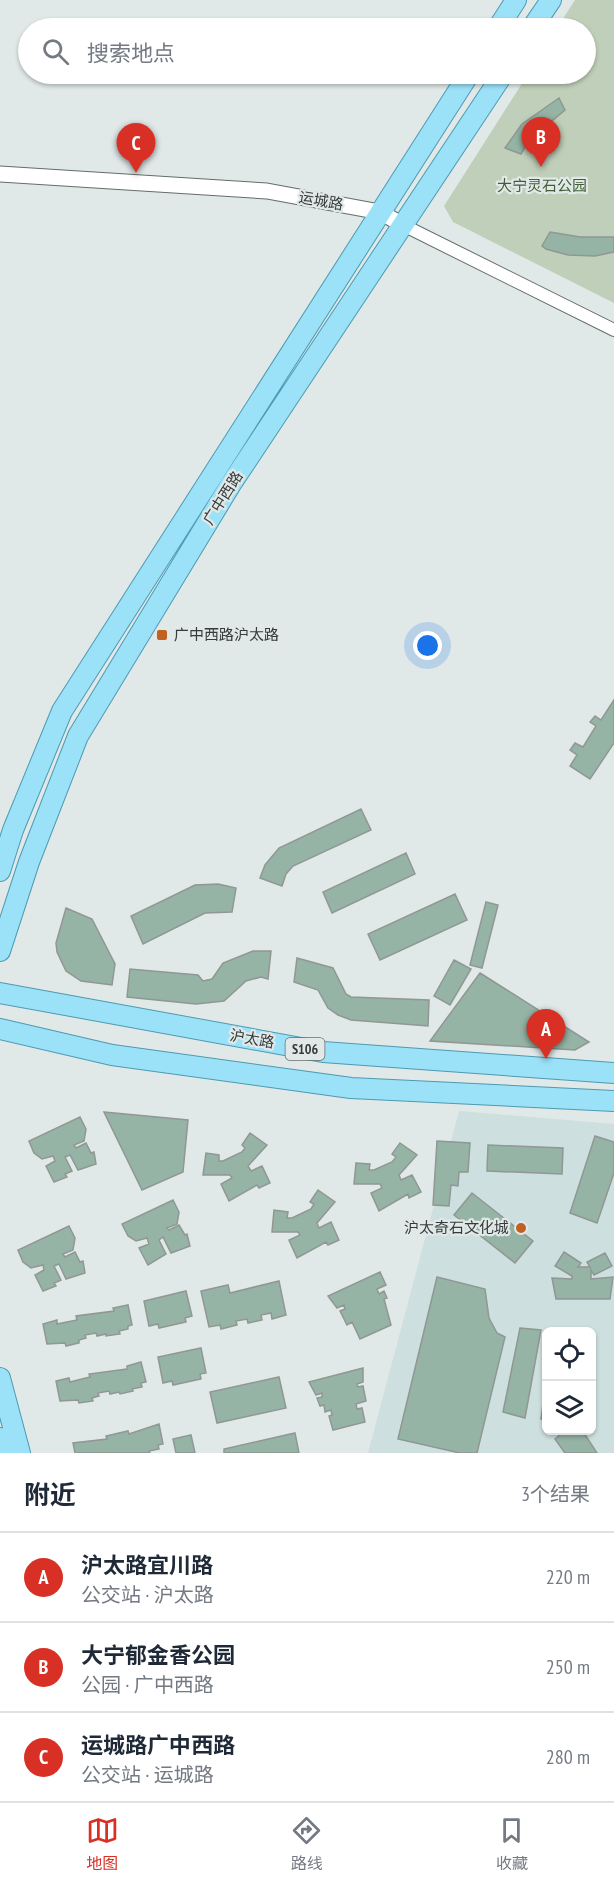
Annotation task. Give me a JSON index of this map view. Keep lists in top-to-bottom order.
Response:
{
  "streets": {
    "main road": ["广中西路", "沪太路", "S106"],
    "street": ["运城路"]
  },
  "crossings": [
    ["运城路", "广中西路"]
  ],
  "parks": ["大宁灵石公园"],
  "places": {
    "transit": ["广中西路沪太路"],
    "other": ["沪太奇石文化城"]
  },
  "page": {
    "search": "搜索地点",
    "pins": ["B", "C", "A"],
    "heading": ["附近", "3个结果"],
    "list": [
      {
        "mark": "A",
        "name": "沪太路宜川路",
        "note": "公交站 · 沪太路",
        "value": "220 m"
      },
      {
        "mark": "B",
        "name": "大宁郁金香公园",
        "note": "公园 · 广中西路",
        "value": "250 m"
      },
      {
        "mark": "C",
        "name": "运城路广中西路",
        "note": "公交站 · 运城路",
        "value": "280 m"
      }
    ],
    "nav": ["地图", "路线", "收藏"]
  }
}
